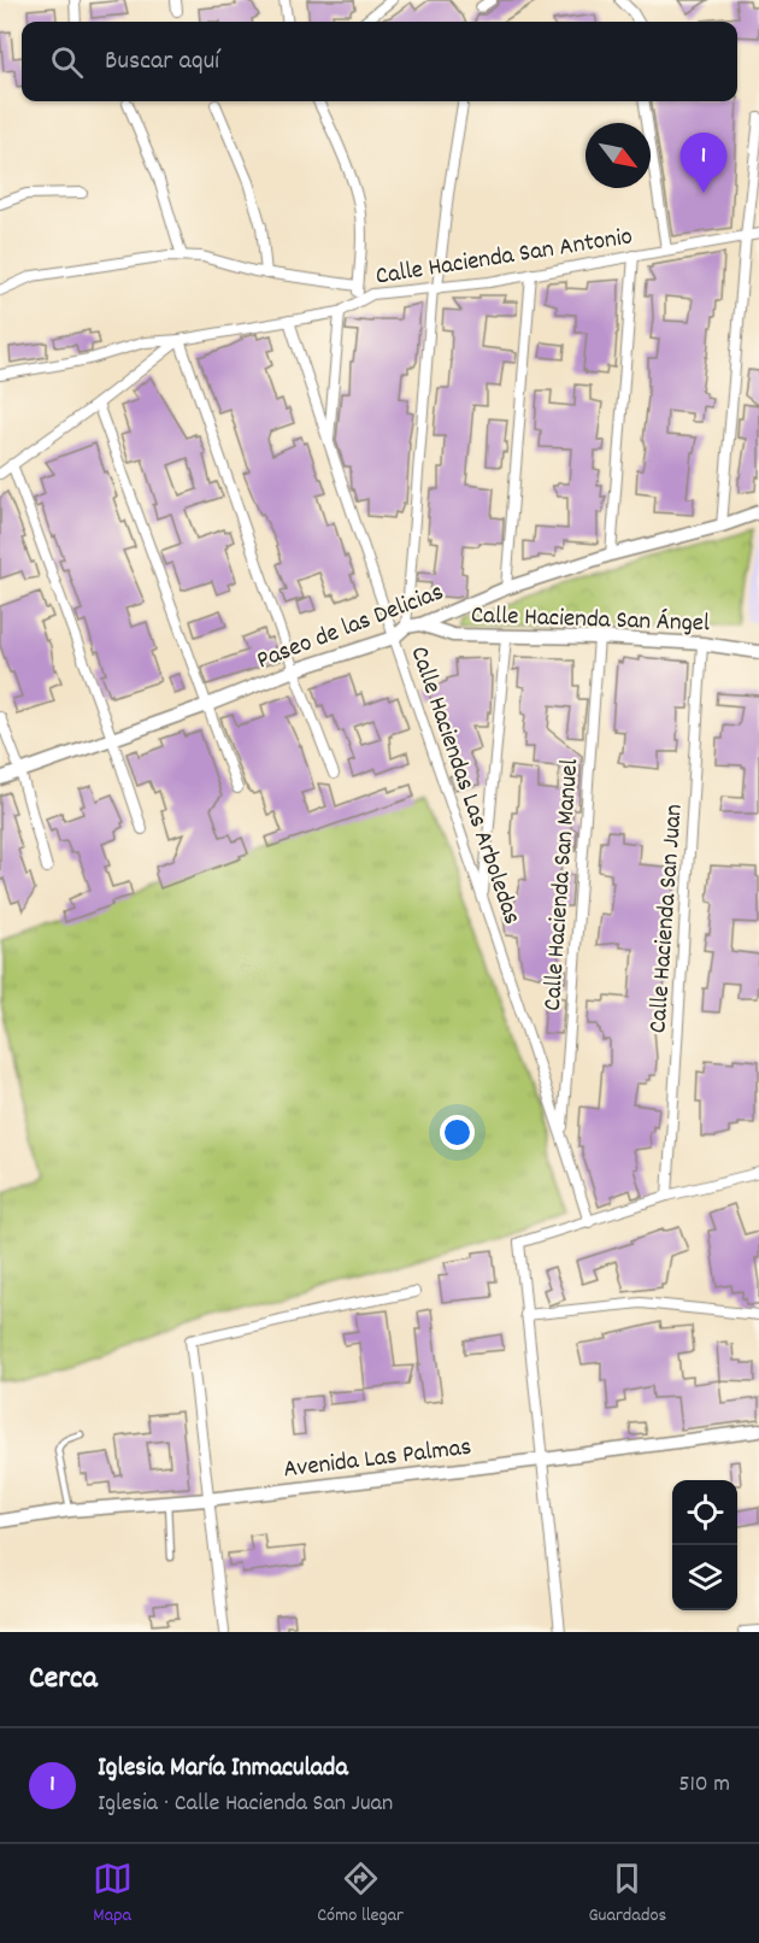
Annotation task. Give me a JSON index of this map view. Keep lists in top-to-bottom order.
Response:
{
  "streets": {
    "street": [
      "Calle Hacienda San Antonio",
      "Calle Hacienda San Ángel",
      "Paseo de las Delicias",
      "Calle Haciendas Las Arboledas",
      "Calle Hacienda San Manuel",
      "Calle Hacienda San Juan",
      "Avenida Las Palmas"
    ]
  },
  "crossings": [
    ["Calle Hacienda San Antonio", "Calle Haciendas Las Arboledas"],
    ["Calle Hacienda San Ángel", "Paseo de las Delicias"],
    ["Calle Hacienda San Ángel", "Calle Hacienda San Manuel"],
    ["Calle Hacienda San Ángel", "Calle Hacienda San Juan"],
    ["Paseo de las Delicias", "Calle Haciendas Las Arboledas"],
    ["Calle Haciendas Las Arboledas", "Calle Hacienda San Manuel"]
  ],
  "north": "bottom right",
  "page": {
    "search": "Buscar aquí",
    "pins": "1",
    "heading": "Cerca",
    "list": [
      {
        "mark": "1",
        "name": "Iglesia María Inmaculada",
        "note": "Iglesia · Calle Hacienda San Juan",
        "value": "510 m"
      }
    ],
    "nav": ["Mapa", "Cómo llegar", "Guardados"]
  }
}
